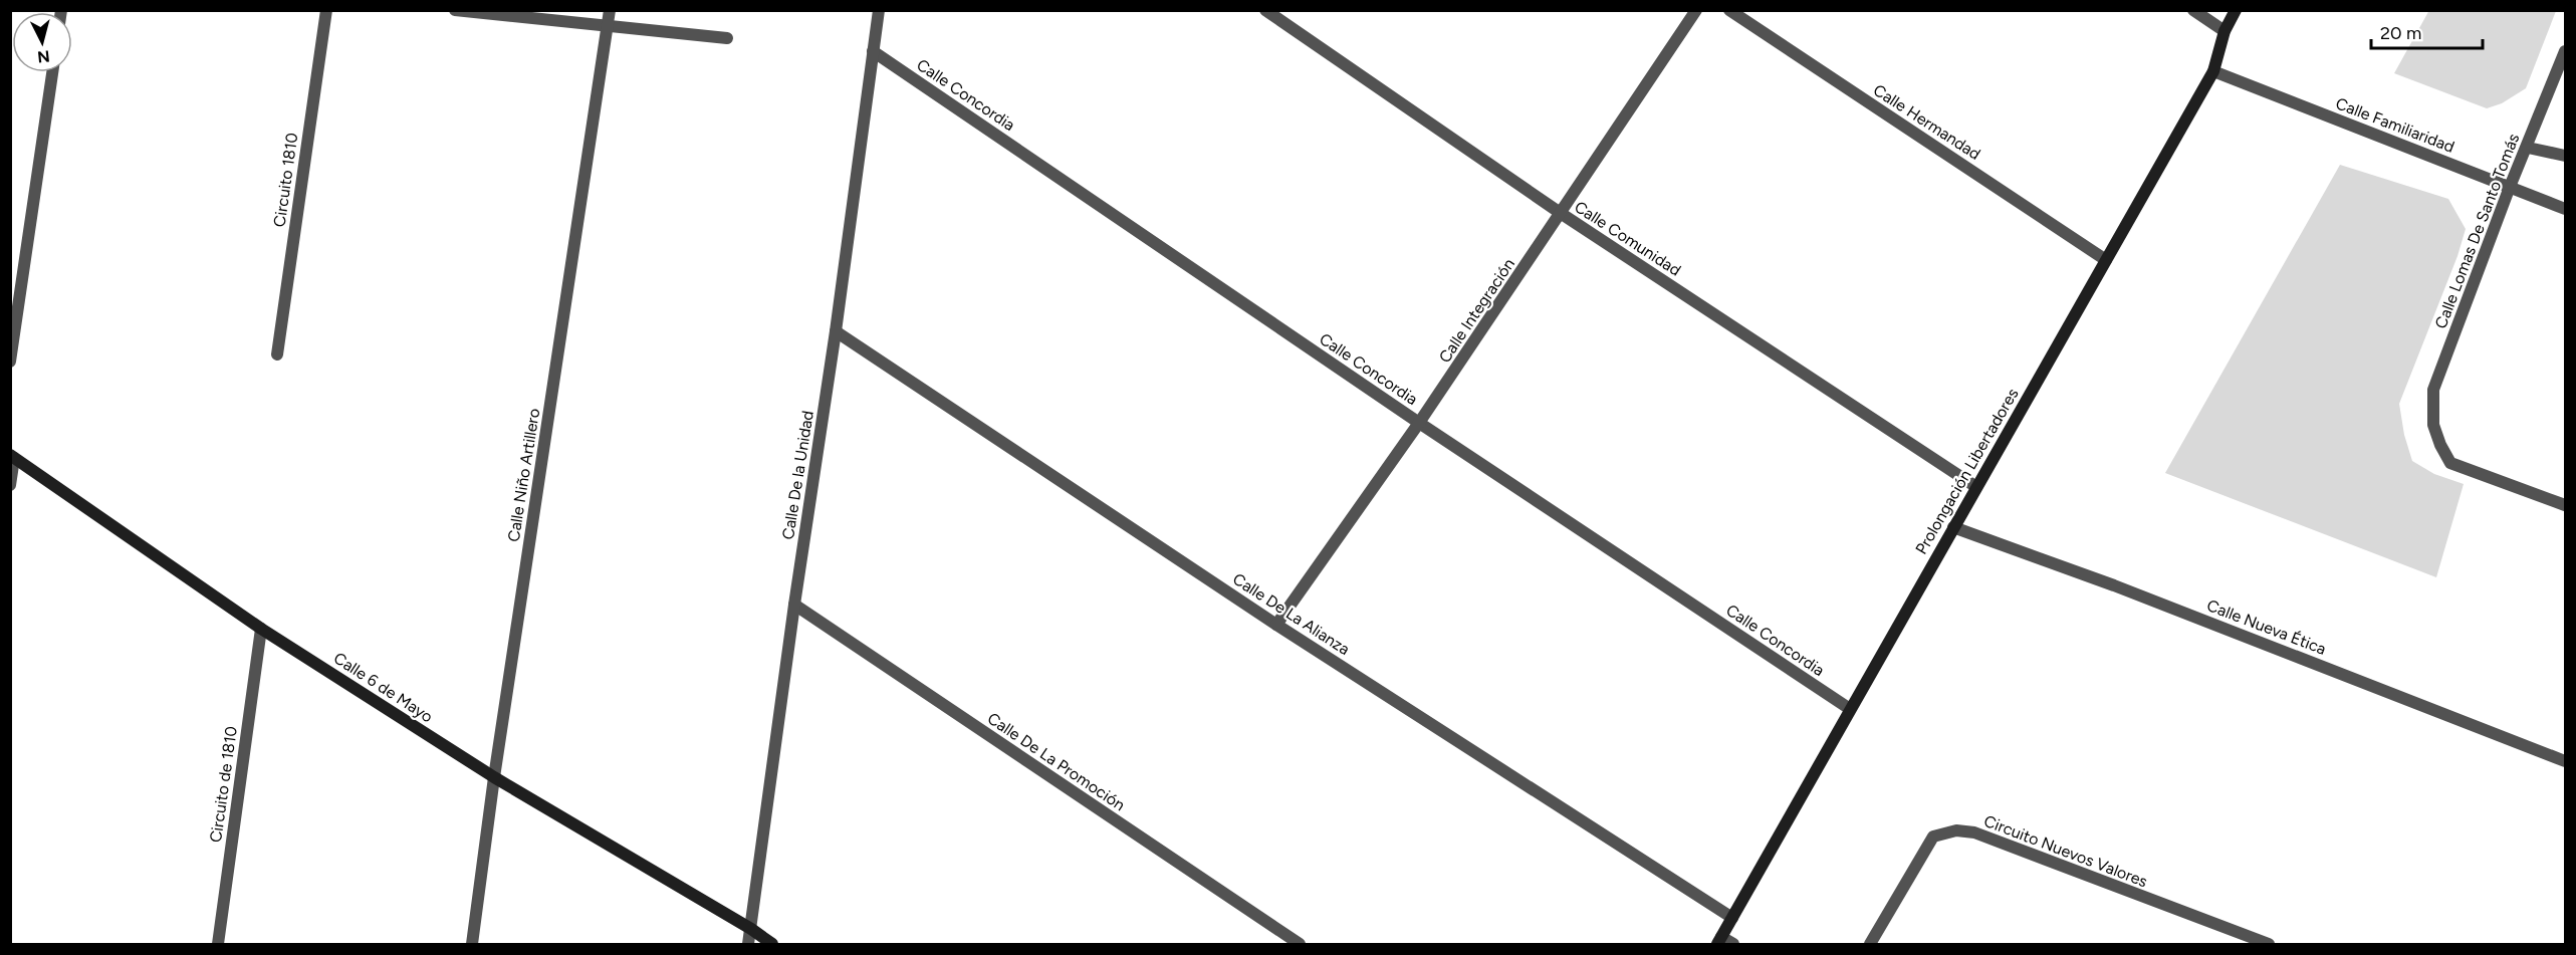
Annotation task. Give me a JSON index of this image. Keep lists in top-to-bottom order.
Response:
{
  "streets": {
    "street": [
      "Calle Concordia",
      "Calle Hermandad",
      "Calle Familiaridad",
      "Circuito 1810",
      "Calle Lomas De Santo Tomás",
      "Calle Comunidad",
      "Calle Integración",
      "Prolongación Libertadores",
      "Calle Niño Artillero",
      "Calle De la Unidad",
      "Calle De La Alianza",
      "Calle Nueva Ética",
      "Calle 6 de Mayo",
      "Calle De La Promoción",
      "Circuito de 1810",
      "Circuito Nuevos Valores"
    ]
  },
  "crossings": [
    ["Calle Concordia", "Calle Integración"],
    ["Calle Concordia", "Prolongación Libertadores"],
    ["Calle Concordia", "Calle De la Unidad"],
    ["Calle Hermandad", "Prolongación Libertadores"],
    ["Calle Familiaridad", "Calle Lomas De Santo Tomás"],
    ["Calle Familiaridad", "Prolongación Libertadores"],
    ["Calle Comunidad", "Calle Integración"],
    ["Calle Comunidad", "Prolongación Libertadores"],
    ["Calle Integración", "Calle De La Alianza"],
    ["Prolongación Libertadores", "Calle De La Alianza"],
    ["Prolongación Libertadores", "Calle Nueva Ética"],
    ["Calle Niño Artillero", "Calle 6 de Mayo"],
    ["Calle De la Unidad", "Calle De La Alianza"],
    ["Calle De la Unidad", "Calle 6 de Mayo"],
    ["Calle De la Unidad", "Calle De La Promoción"],
    ["Calle 6 de Mayo", "Circuito de 1810"]
  ],
  "scale_bar": "20 m",
  "north": "bottom"
}
